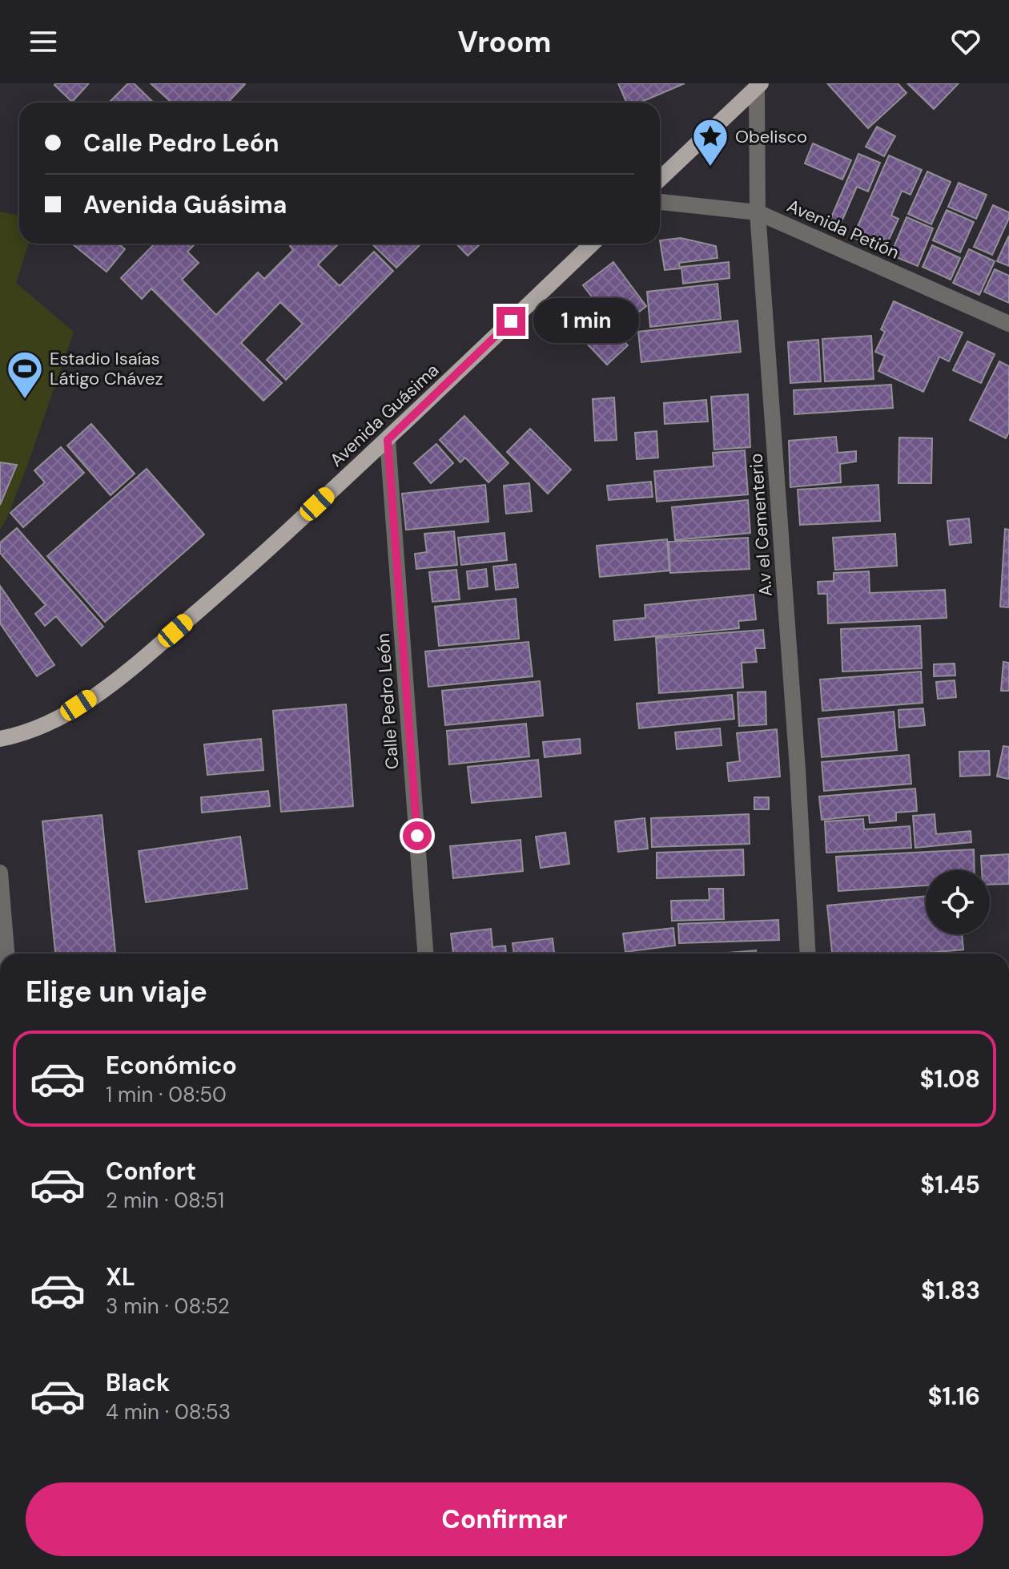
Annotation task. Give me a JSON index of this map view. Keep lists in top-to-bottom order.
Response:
{
  "streets": {
    "main road": ["Avenida Guásima"],
    "street": ["Avenida Petión", "A.v el Cementerio", "Calle Pedro León"]
  },
  "crossings": [
    ["Avenida Petión", "A.v el Cementerio"],
    ["Avenida Guásima", "Calle Pedro León"]
  ],
  "places": {
    "place": ["Obelisco"],
    "sports": ["Estadio Isaías Látigo Chávez"]
  },
  "page": {
    "header": "Vroom",
    "banner": ["Calle Pedro León", "Avenida Guásima"],
    "bubble": "1 min",
    "heading": "Elige un viaje",
    "list": [
      {
        "name": "Económico",
        "note": "1 min · 08:50",
        "value": "$1.08"
      },
      {
        "name": "Confort",
        "note": "2 min · 08:51",
        "value": "$1.45"
      },
      {
        "name": "XL",
        "note": "3 min · 08:52",
        "value": "$1.83"
      },
      {
        "name": "Black",
        "note": "4 min · 08:53",
        "value": "$1.16"
      }
    ],
    "buttons": "Confirmar"
  }
}
